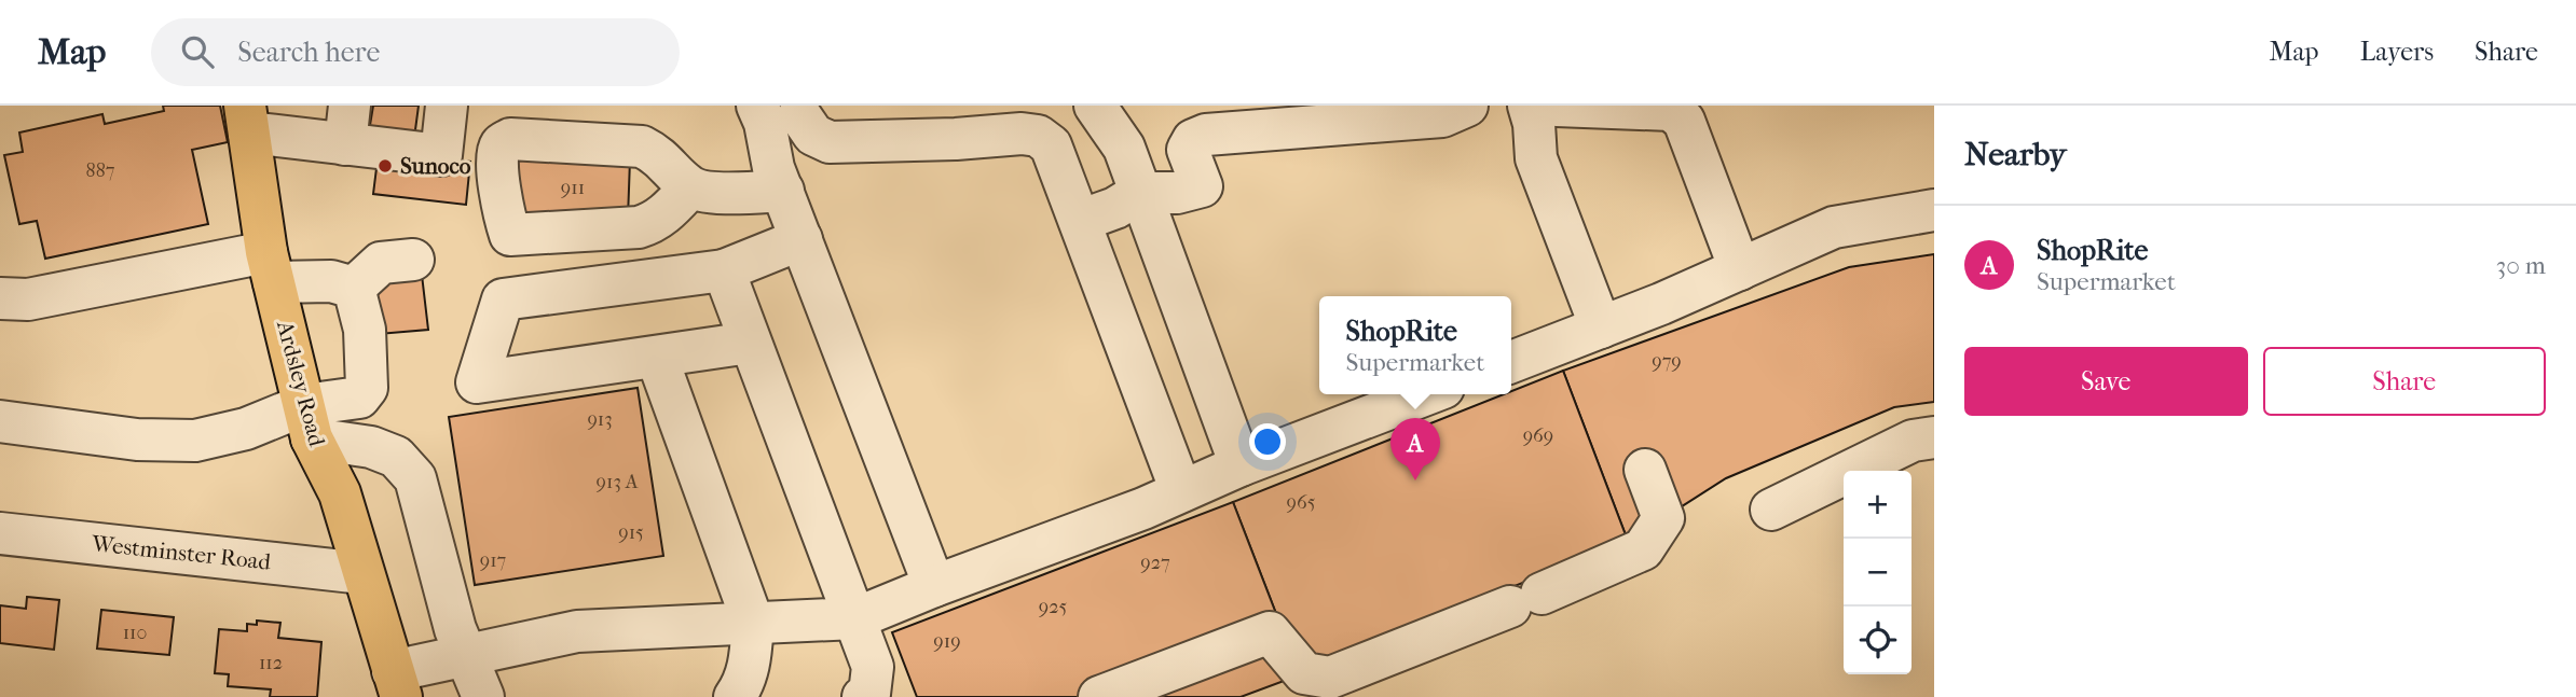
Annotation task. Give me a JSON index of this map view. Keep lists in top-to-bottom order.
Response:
{
  "streets": {
    "main road": ["Ardsley Road"],
    "street": ["Westminster Road"]
  },
  "crossings": [
    ["Ardsley Road", "Westminster Road"]
  ],
  "places": ["Sunoco"],
  "house_numbers": [
    "887",
    "911",
    "979",
    "913",
    "969",
    "913 A",
    "965",
    "915",
    "917",
    "927",
    "925",
    "110",
    "919",
    "112"
  ],
  "page": {
    "header": "Map",
    "search": "Search here",
    "nav": ["Map", "Layers", "Share"],
    "heading": "Nearby",
    "list": [
      {
        "mark": "A",
        "name": "ShopRite",
        "note": "Supermarket",
        "value": "30 m"
      }
    ],
    "popup": ["ShopRite", "Supermarket"],
    "buttons": ["Save", "Share"],
    "pins": "A",
    "map_buttons": ["+", "−"]
  }
}
